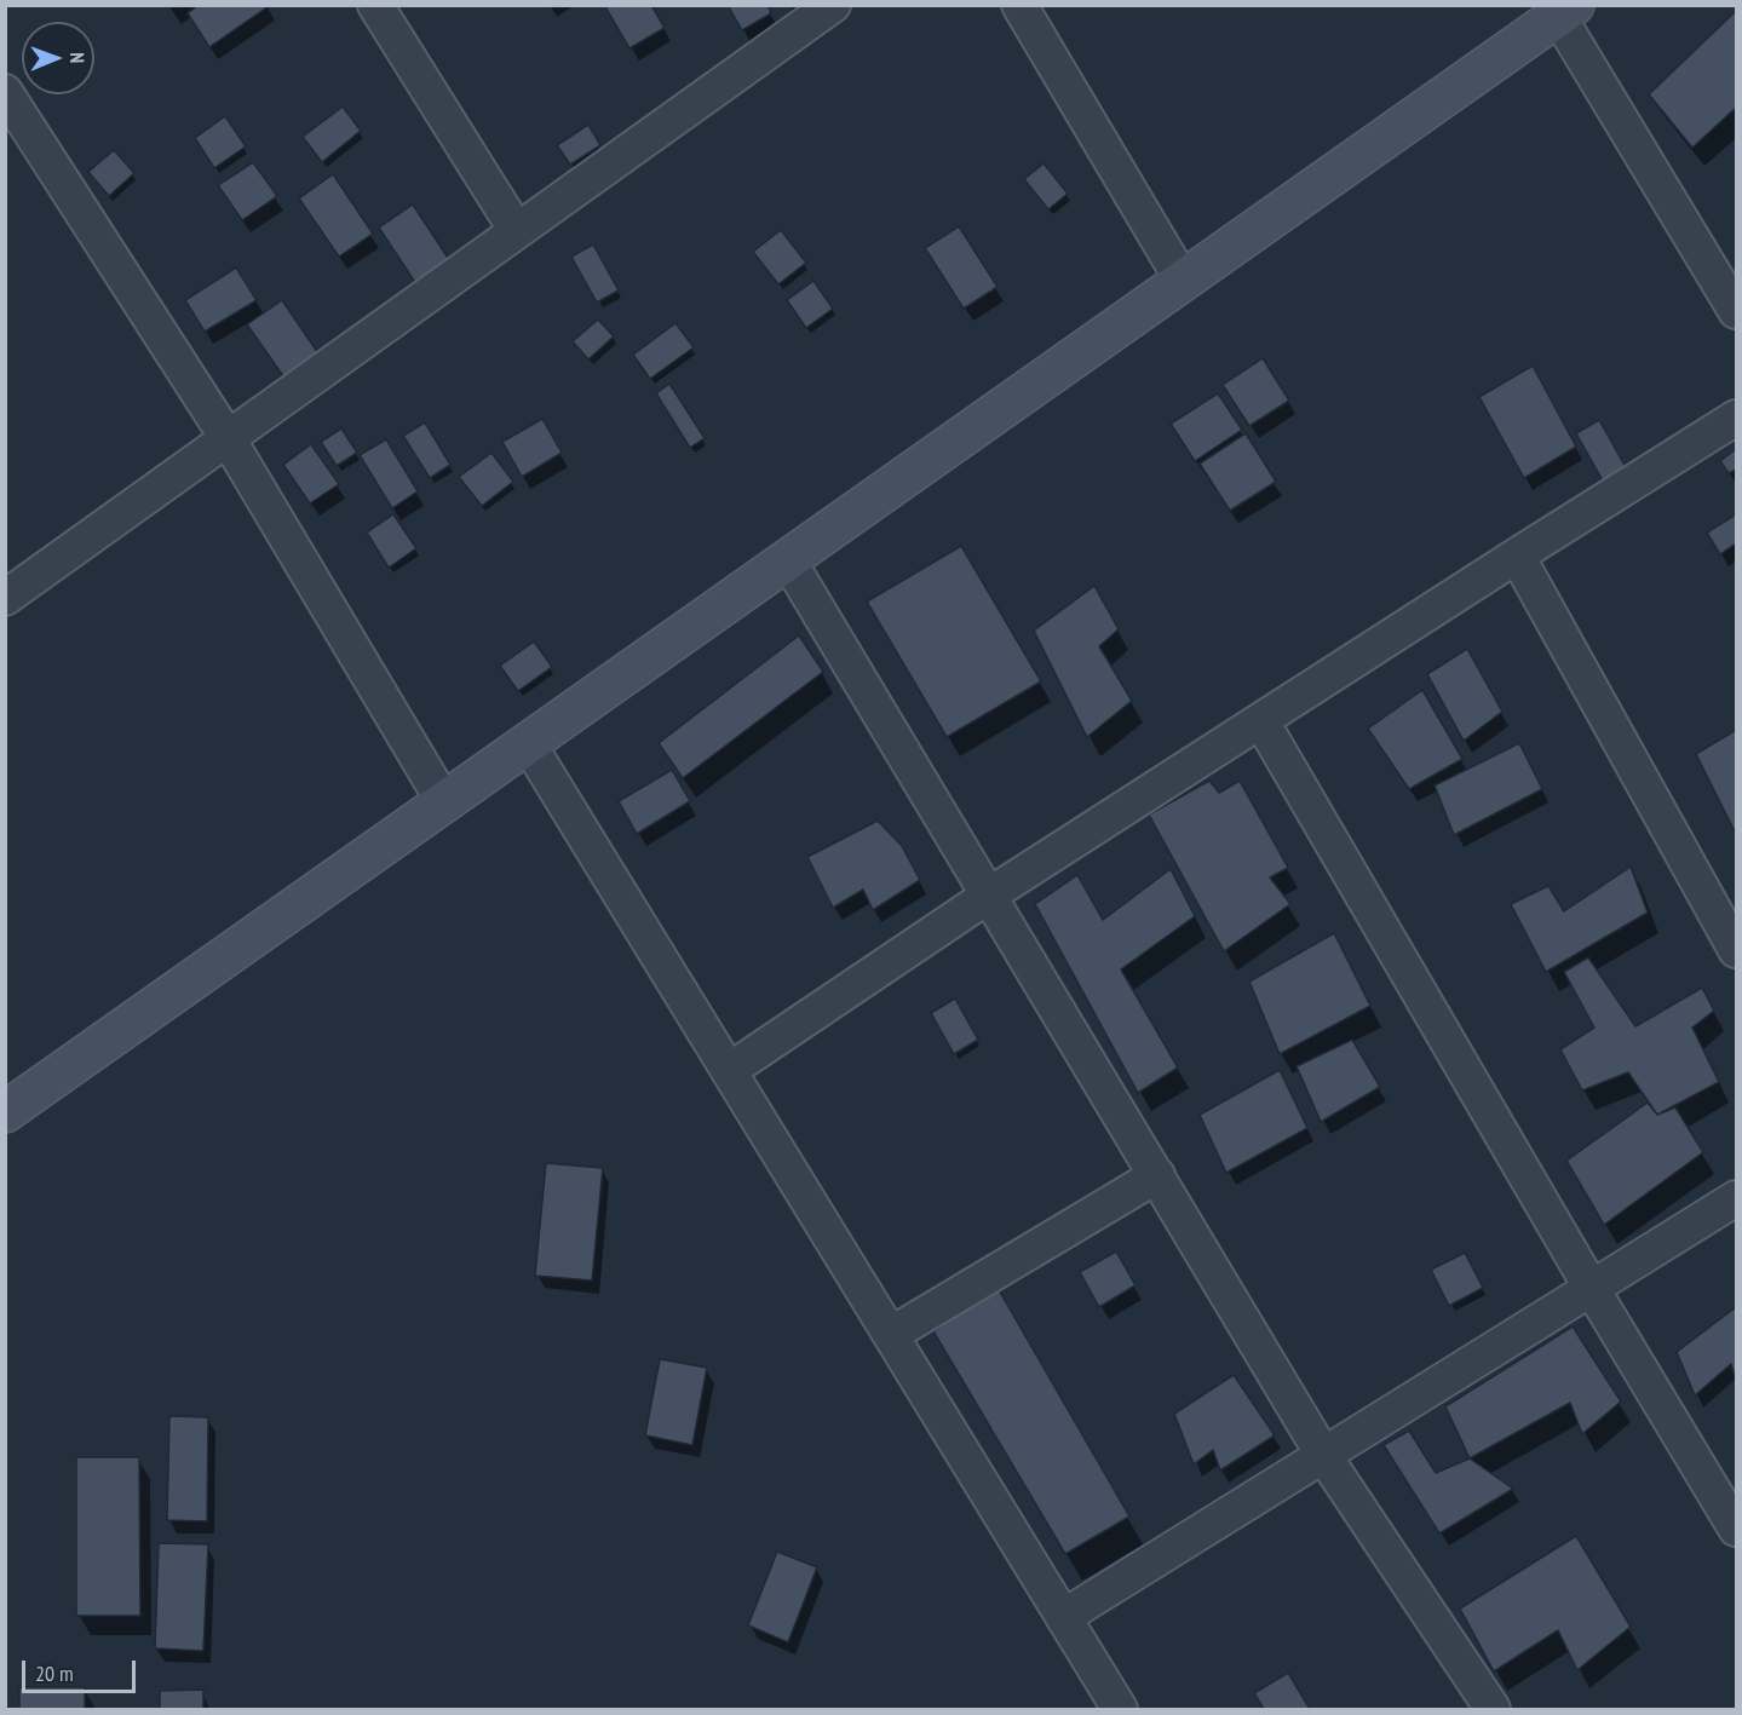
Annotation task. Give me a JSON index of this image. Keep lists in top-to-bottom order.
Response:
{
  "scale_bar": "20 m",
  "north": "right"
}
